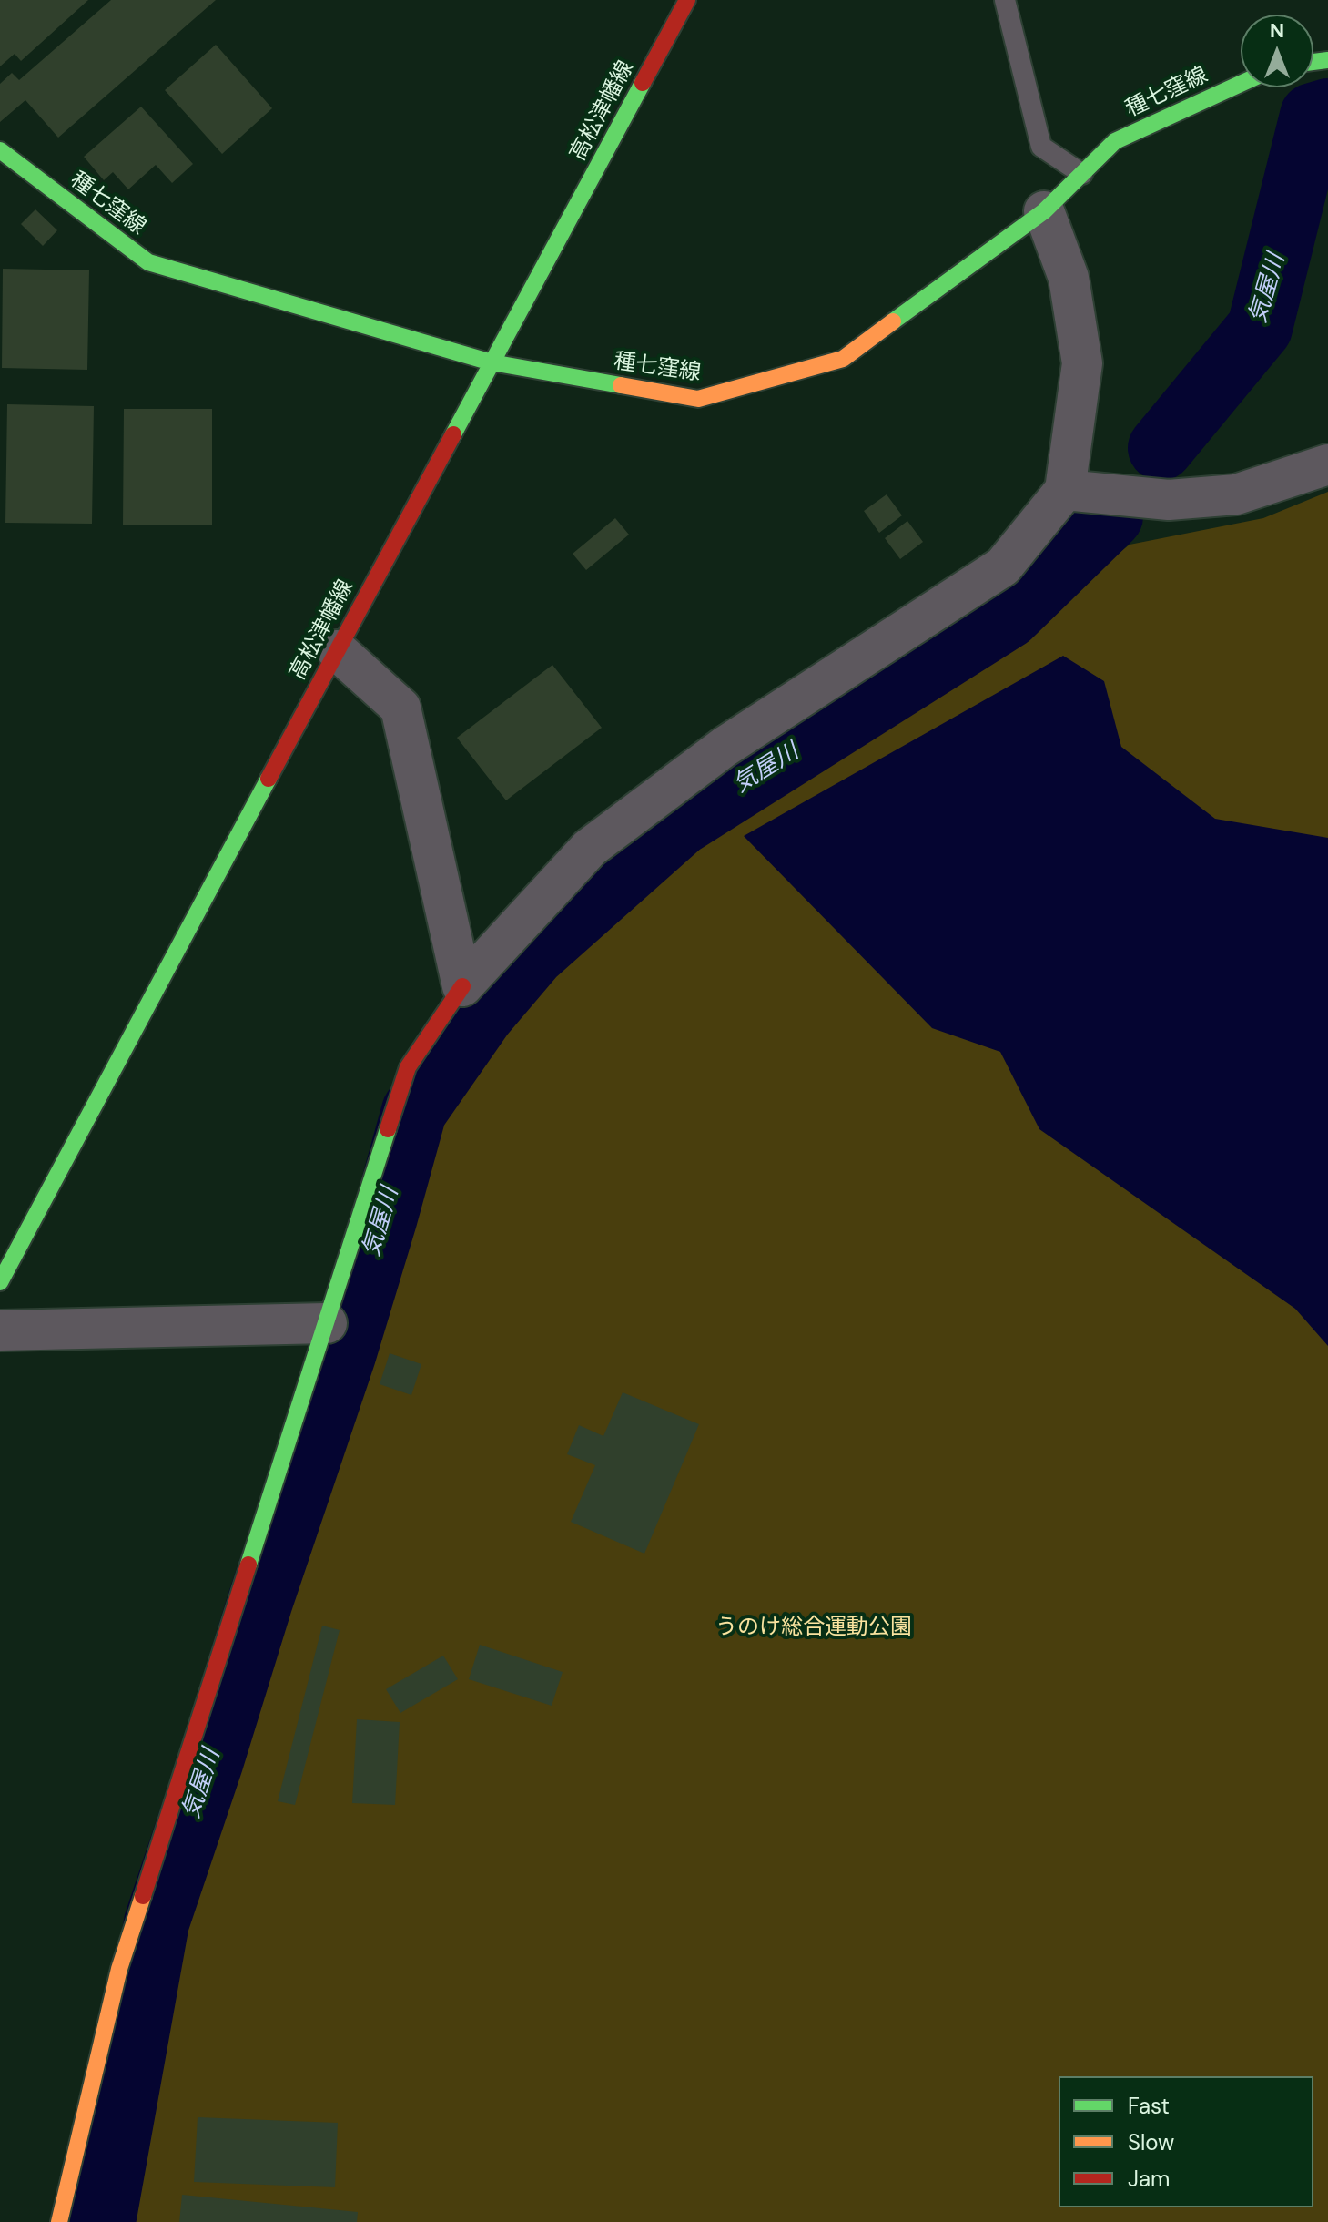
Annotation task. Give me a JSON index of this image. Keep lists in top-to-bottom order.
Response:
{
  "streets": {
    "main road": ["種七窪線", "高松津幡線"]
  },
  "crossings": [
    ["種七窪線", "高松津幡線"]
  ],
  "water": ["気屋川"],
  "parks": ["うのけ総合運動公園"],
  "legend": ["Fast", "Slow", "Jam"],
  "north": "top"
}
